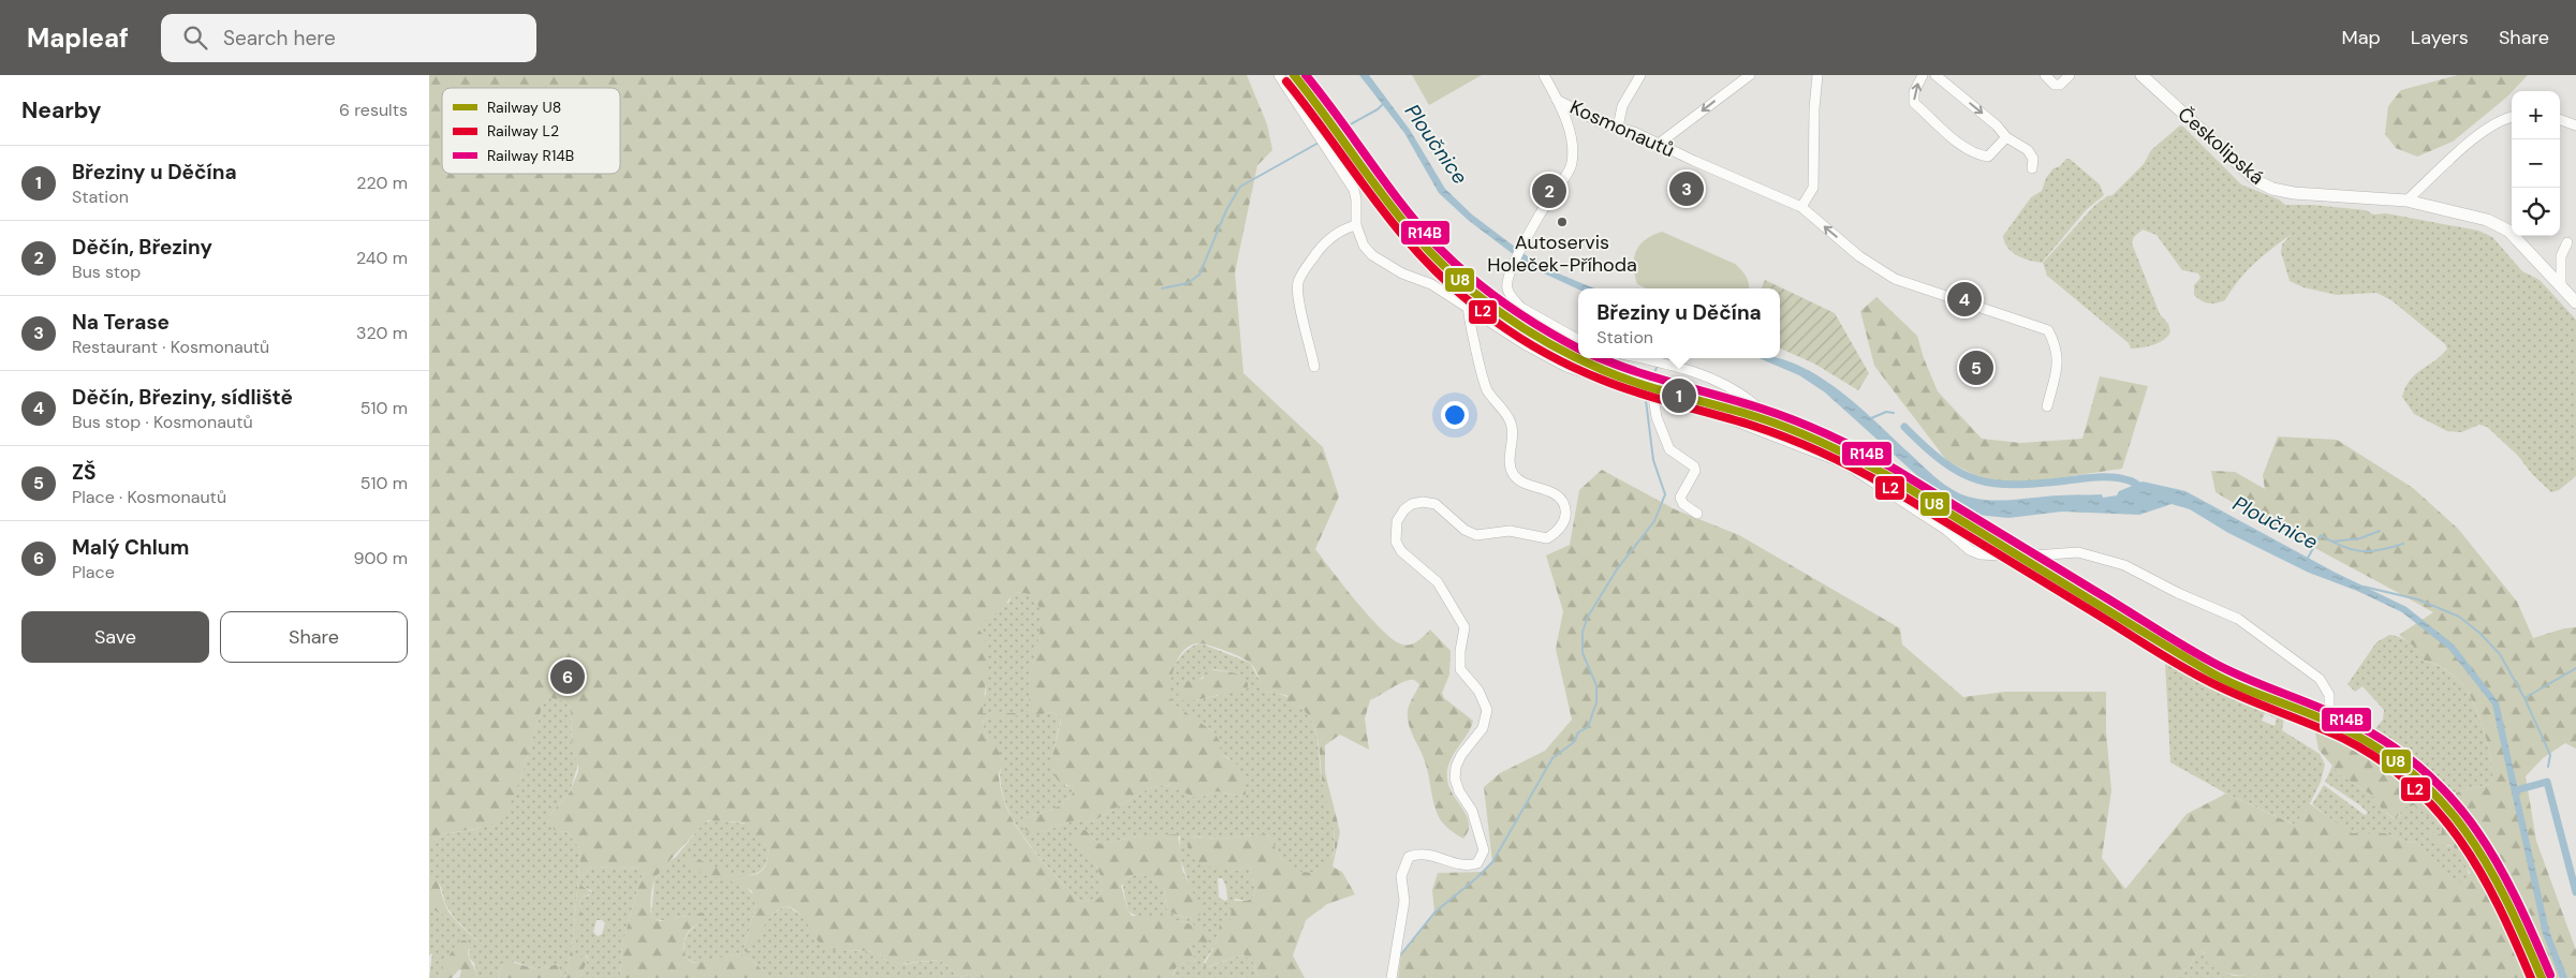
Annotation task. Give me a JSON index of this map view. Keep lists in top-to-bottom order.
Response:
{
  "streets": {
    "main road": ["Českolipská"],
    "street": ["Kosmonautů"]
  },
  "one_way": ["Kosmonautů"],
  "water": ["Ploučnice"],
  "places": ["Autoservis Holeček-Příhoda"],
  "lines": ["rail line U8", "rail line R14B", "rail line L2"],
  "legend": ["Railway U8", "Railway L2", "Railway R14B"],
  "page": {
    "header": "Mapleaf",
    "search": "Search here",
    "nav": ["Map", "Layers", "Share"],
    "heading": ["Nearby", "6 results"],
    "map_buttons": ["+", "−"],
    "list": [
      {
        "mark": "1",
        "name": "Březiny u Děčína",
        "note": "Station",
        "value": "220 m"
      },
      {
        "mark": "2",
        "name": "Děčín, Březiny",
        "note": "Bus stop",
        "value": "240 m"
      },
      {
        "mark": "3",
        "name": "Na Terase",
        "note": "Restaurant · Kosmonautů",
        "value": "320 m"
      },
      {
        "mark": "4",
        "name": "Děčín, Březiny, sídliště",
        "note": "Bus stop · Kosmonautů",
        "value": "510 m"
      },
      {
        "mark": "5",
        "name": "ZŠ",
        "note": "Place · Kosmonautů",
        "value": "510 m"
      },
      {
        "mark": "6",
        "name": "Malý Chlum",
        "note": "Place",
        "value": "900 m"
      }
    ],
    "pins": [
      "3",
      "2",
      "4",
      "5",
      "1",
      "6"
    ],
    "popup": ["Březiny u Děčína", "Station"],
    "buttons": ["Save", "Share"]
  }
}
